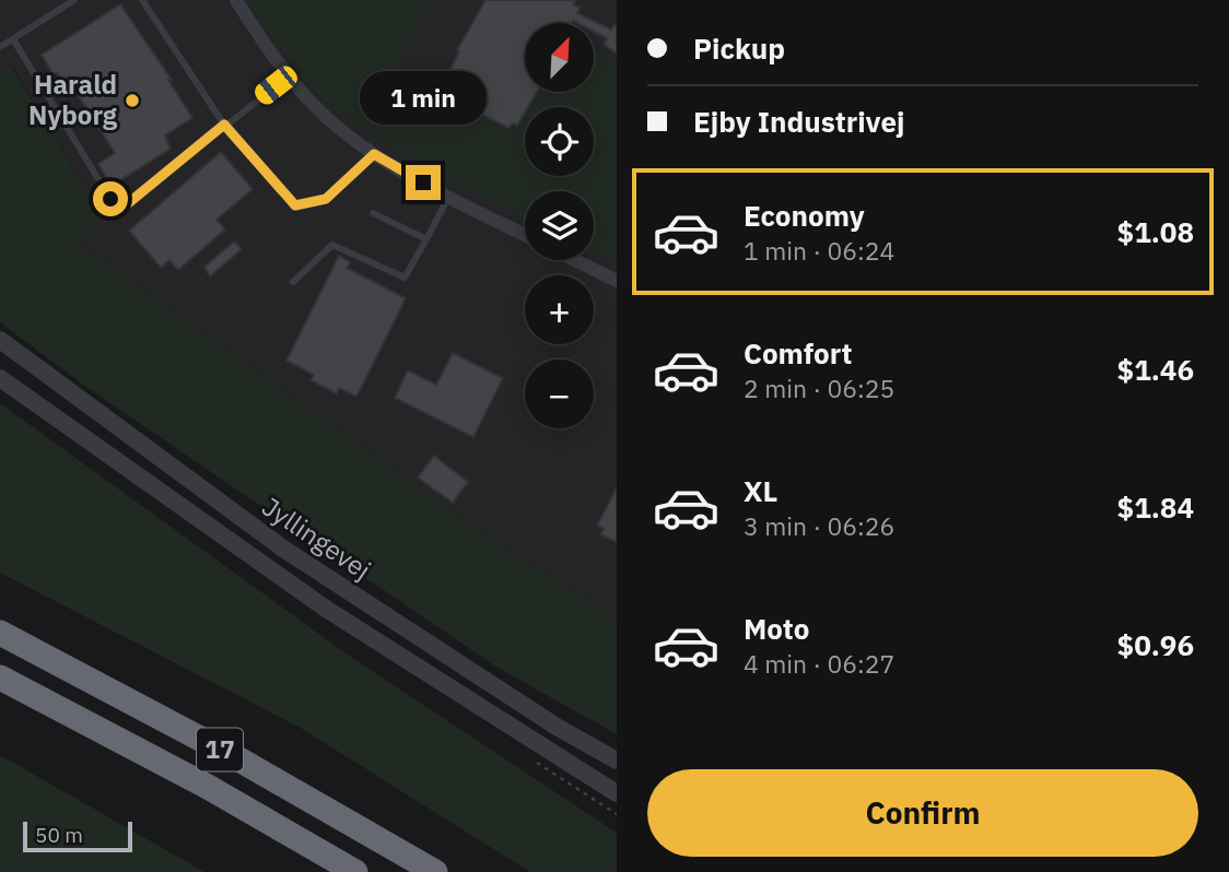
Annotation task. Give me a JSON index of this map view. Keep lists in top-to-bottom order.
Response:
{
  "streets": {
    "highway": ["17"],
    "street": ["Jyllingevej"]
  },
  "places": ["Harald Nyborg"],
  "scale_bar": "50 m",
  "north": "top right",
  "page": {
    "banner": ["Pickup", "Ejby Industrivej"],
    "map_buttons": ["+", "−"],
    "bubble": "1 min",
    "list": [
      {
        "name": "Economy",
        "note": "1 min · 06:24",
        "value": "$1.08"
      },
      {
        "name": "Comfort",
        "note": "2 min · 06:25",
        "value": "$1.46"
      },
      {
        "name": "XL",
        "note": "3 min · 06:26",
        "value": "$1.84"
      },
      {
        "name": "Moto",
        "note": "4 min · 06:27",
        "value": "$0.96"
      }
    ],
    "buttons": "Confirm",
    "scale": "50 m"
  }
}
